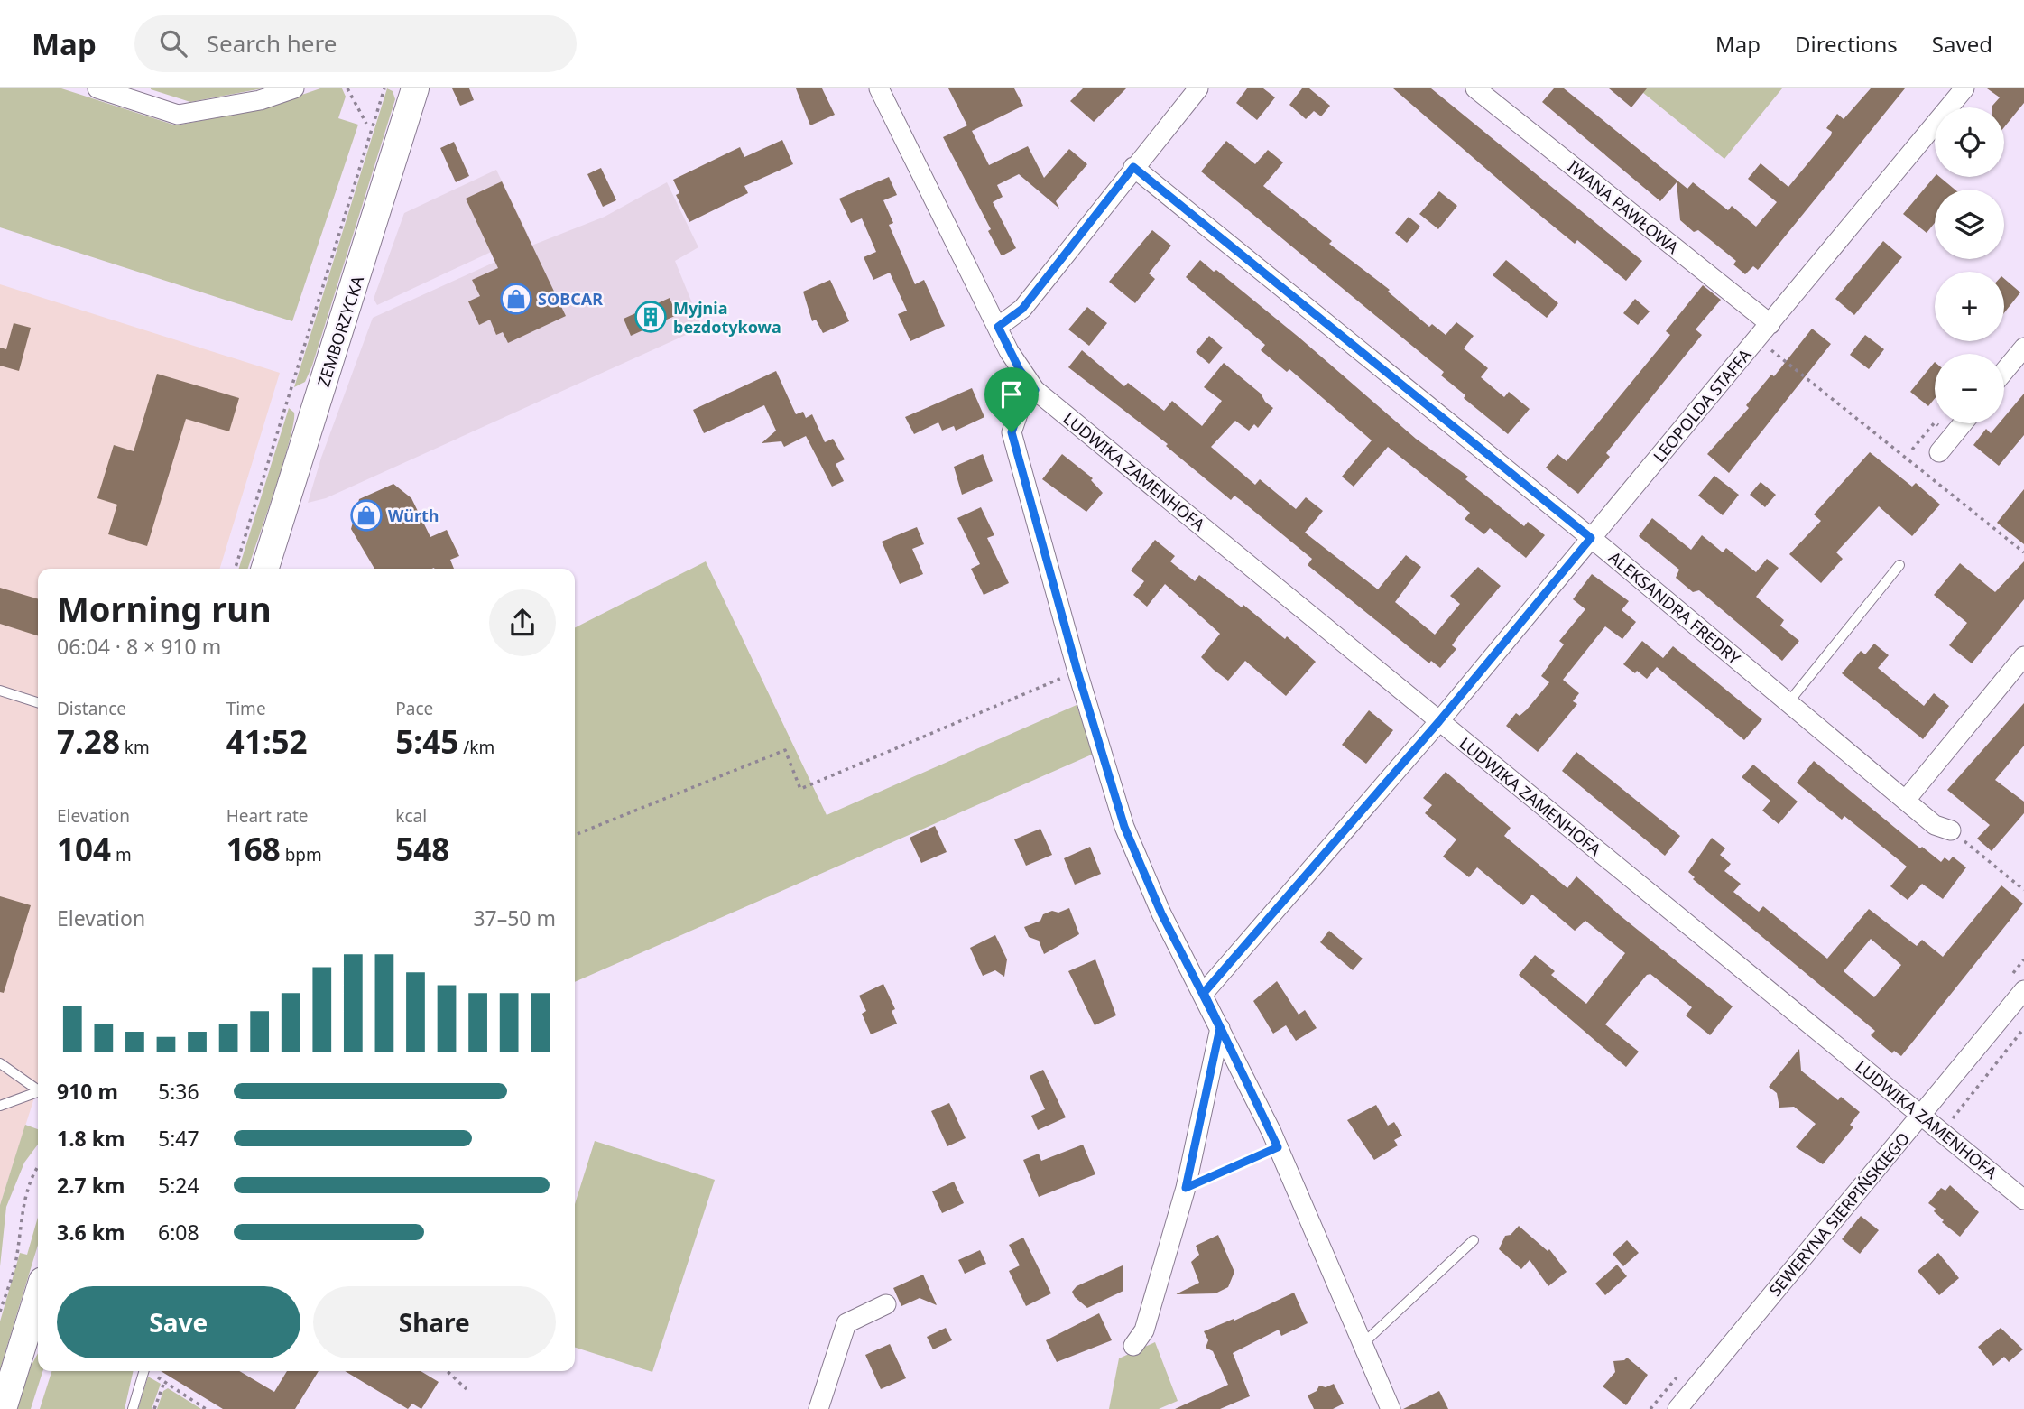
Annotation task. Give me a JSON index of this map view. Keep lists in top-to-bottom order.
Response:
{
  "streets": {
    "street": [
      "IWANA PAWŁOWA",
      "ZEMBORZYCKA",
      "LEOPOLDA STAFFA",
      "LUDWIKA ZAMENHOFA",
      "ALEKSANDRA FREDRY",
      "SEWERYNA SIERPIŃSKIEGO"
    ]
  },
  "crossings": [
    ["IWANA PAWŁOWA", "LEOPOLDA STAFFA"],
    ["LEOPOLDA STAFFA", "LUDWIKA ZAMENHOFA"],
    ["LEOPOLDA STAFFA", "ALEKSANDRA FREDRY"],
    ["LUDWIKA ZAMENHOFA", "SEWERYNA SIERPIŃSKIEGO"]
  ],
  "places": {
    "shop": ["SOBCAR", "Würth"],
    "building": ["Myjnia bezdotykowa"]
  },
  "page": {
    "header": "Map",
    "search": "Search here",
    "nav": ["Map", "Directions", "Saved"],
    "map_buttons": ["+", "−"],
    "heading": ["Morning run", "06:04 · 8 × 910 m"],
    "stats": [
      ["Distance", "7.28 km"],
      ["Time", "41:52"],
      ["Pace", "5:45 /km"],
      ["Elevation", "104 m"],
      ["Heart rate", "168 bpm"],
      ["kcal", "548"]
    ],
    "chart": ["Elevation", "37–50 m"],
    "list": [
      {
        "name": "910 m",
        "note": "5:36"
      },
      {
        "name": "1.8 km",
        "note": "5:47"
      },
      {
        "name": "2.7 km",
        "note": "5:24"
      },
      {
        "name": "3.6 km",
        "note": "6:08"
      }
    ],
    "buttons": ["Save", "Share"]
  }
}
